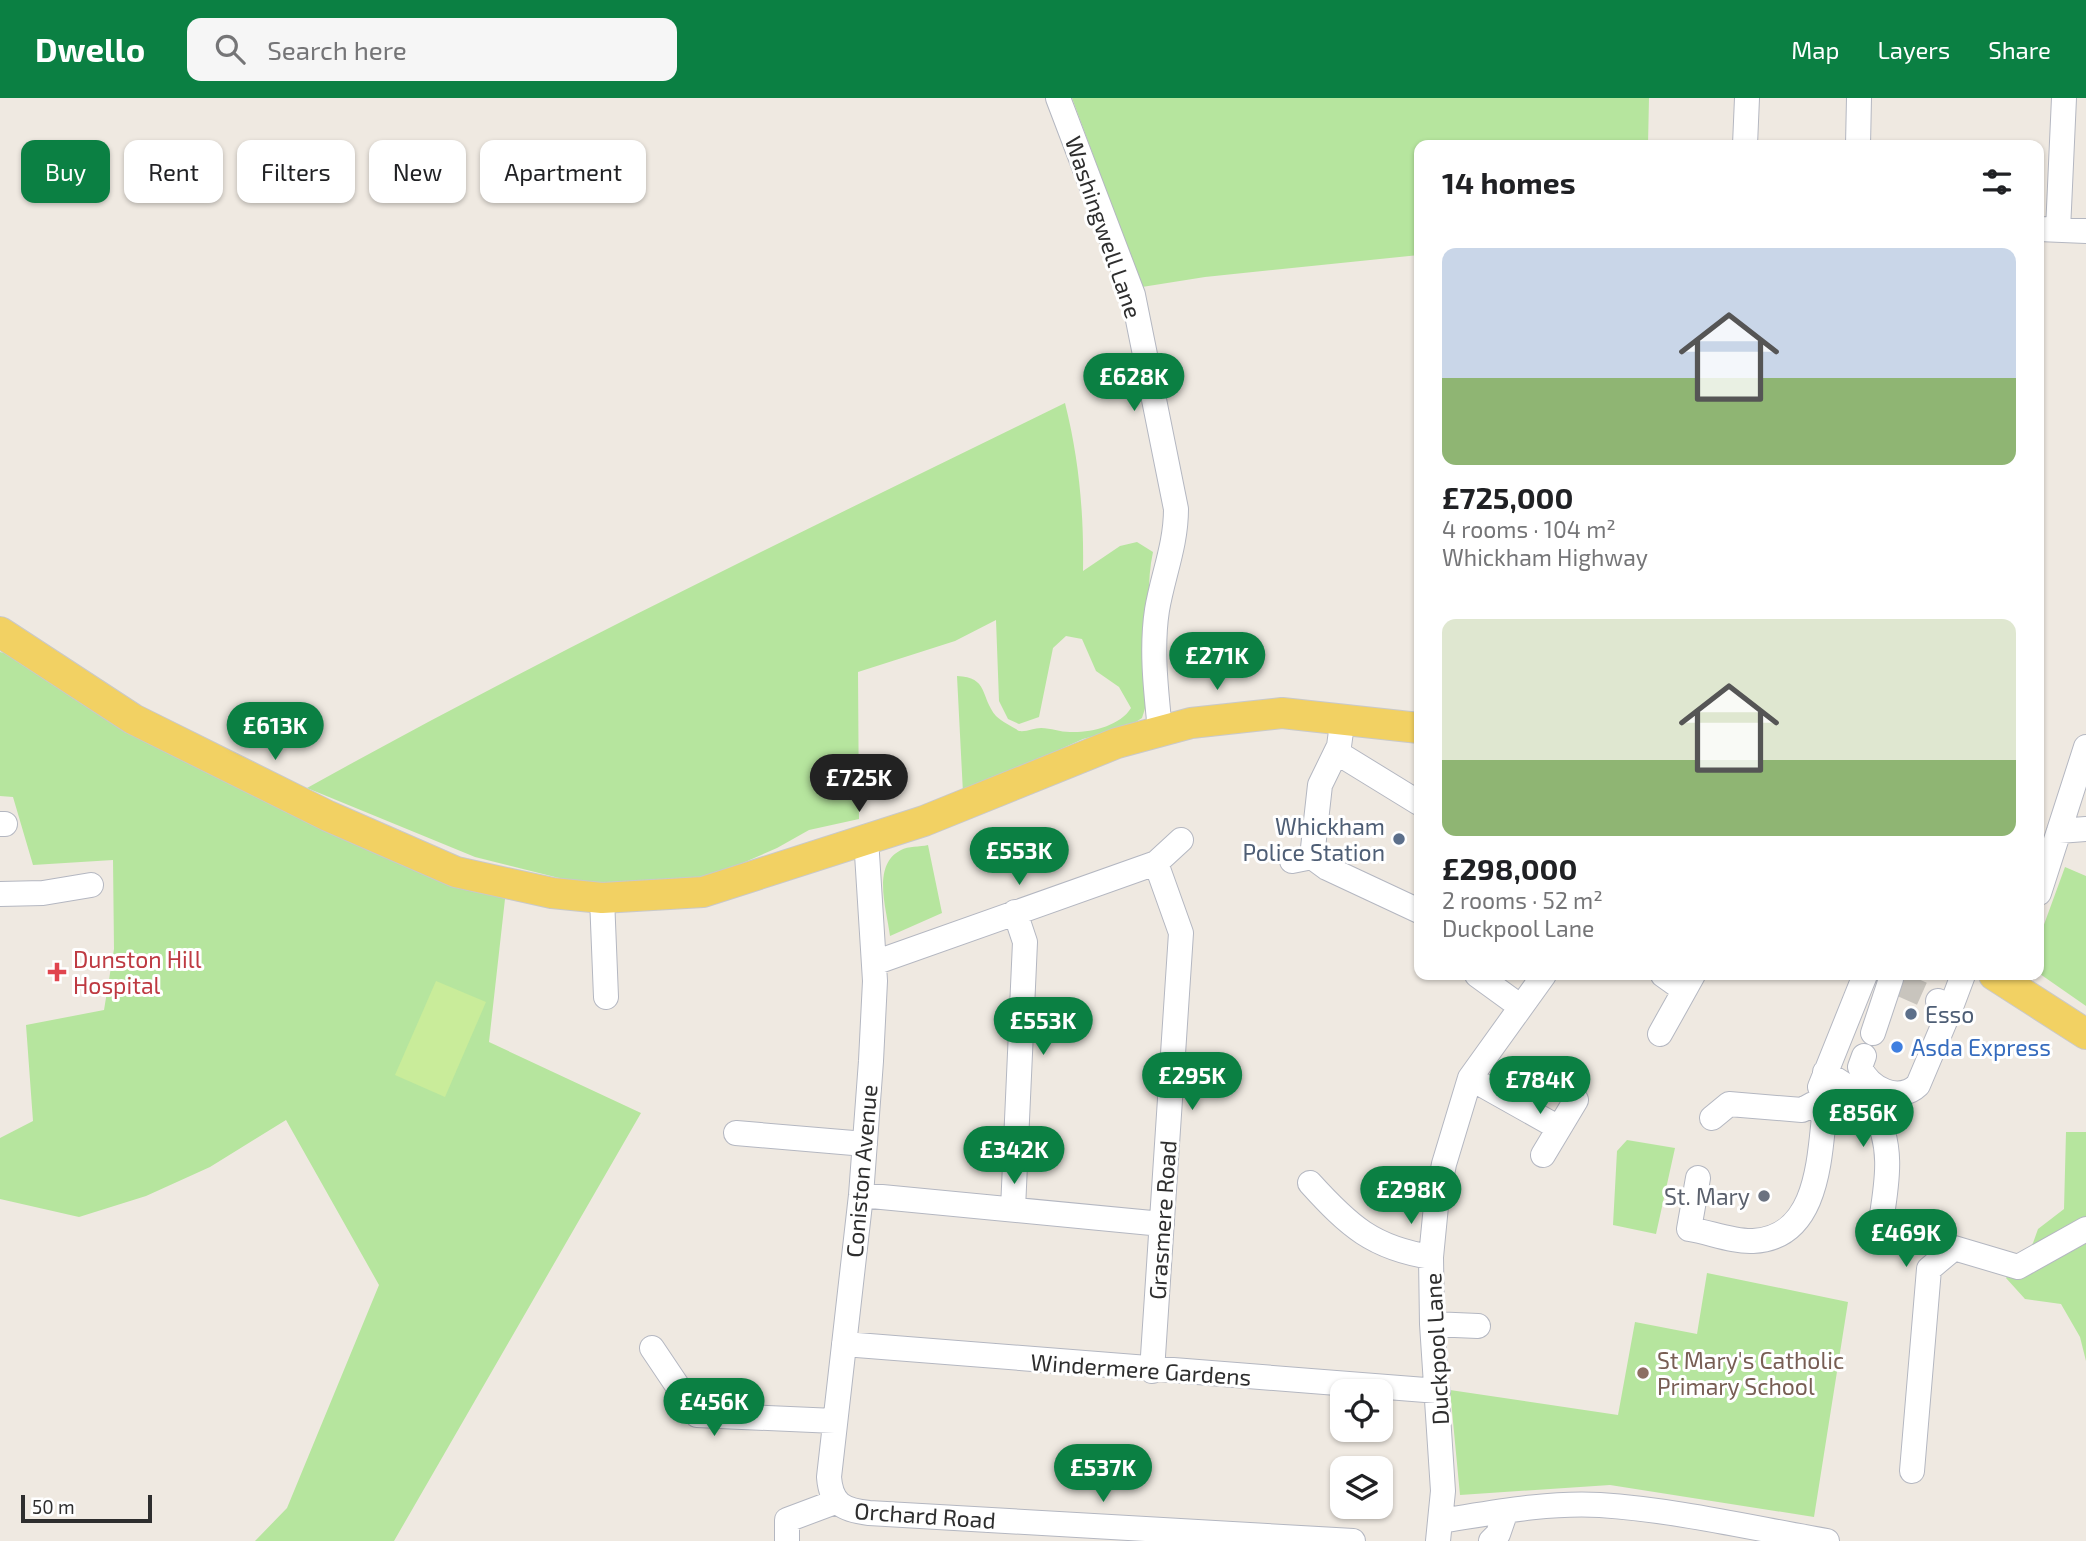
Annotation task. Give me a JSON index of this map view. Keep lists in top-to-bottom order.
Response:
{
  "streets": {
    "street": [
      "Washingwell Lane",
      "Coniston Avenue",
      "Grasmere Road",
      "Duckpool Lane",
      "Windermere Gardens",
      "Orchard Road"
    ]
  },
  "crossings": [
    ["Coniston Avenue", "Windermere Gardens"],
    ["Coniston Avenue", "Orchard Road"],
    ["Grasmere Road", "Windermere Gardens"],
    ["Duckpool Lane", "Windermere Gardens"]
  ],
  "places": {
    "other": [
      "Whickham Police Station",
      "Esso",
      "Asda Express",
      "St. Mary",
      "St Mary's Catholic Primary School"
    ],
    "health": ["Dunston Hill Hospital"]
  },
  "scale_bar": "50 m",
  "page": {
    "header": "Dwello",
    "search": "Search here",
    "nav": ["Map", "Layers", "Share"],
    "chip": [
      "Buy",
      "Rent",
      "Filters",
      "New",
      "Apartment"
    ],
    "heading": "14 homes",
    "list": [
      {
        "name": "£725,000",
        "note": "4 rooms · 104 m² · Whickham Highway"
      },
      {
        "name": "£298,000",
        "note": "2 rooms · 52 m² · Duckpool Lane"
      }
    ],
    "price": [
      "£628K",
      "£271K",
      "£613K",
      "£725K",
      "£553K",
      "£553K",
      "£295K",
      "£784K",
      "£856K",
      "£342K",
      "£298K",
      "£469K",
      "£456K",
      "£537K"
    ],
    "scale": "50 m"
  }
}
